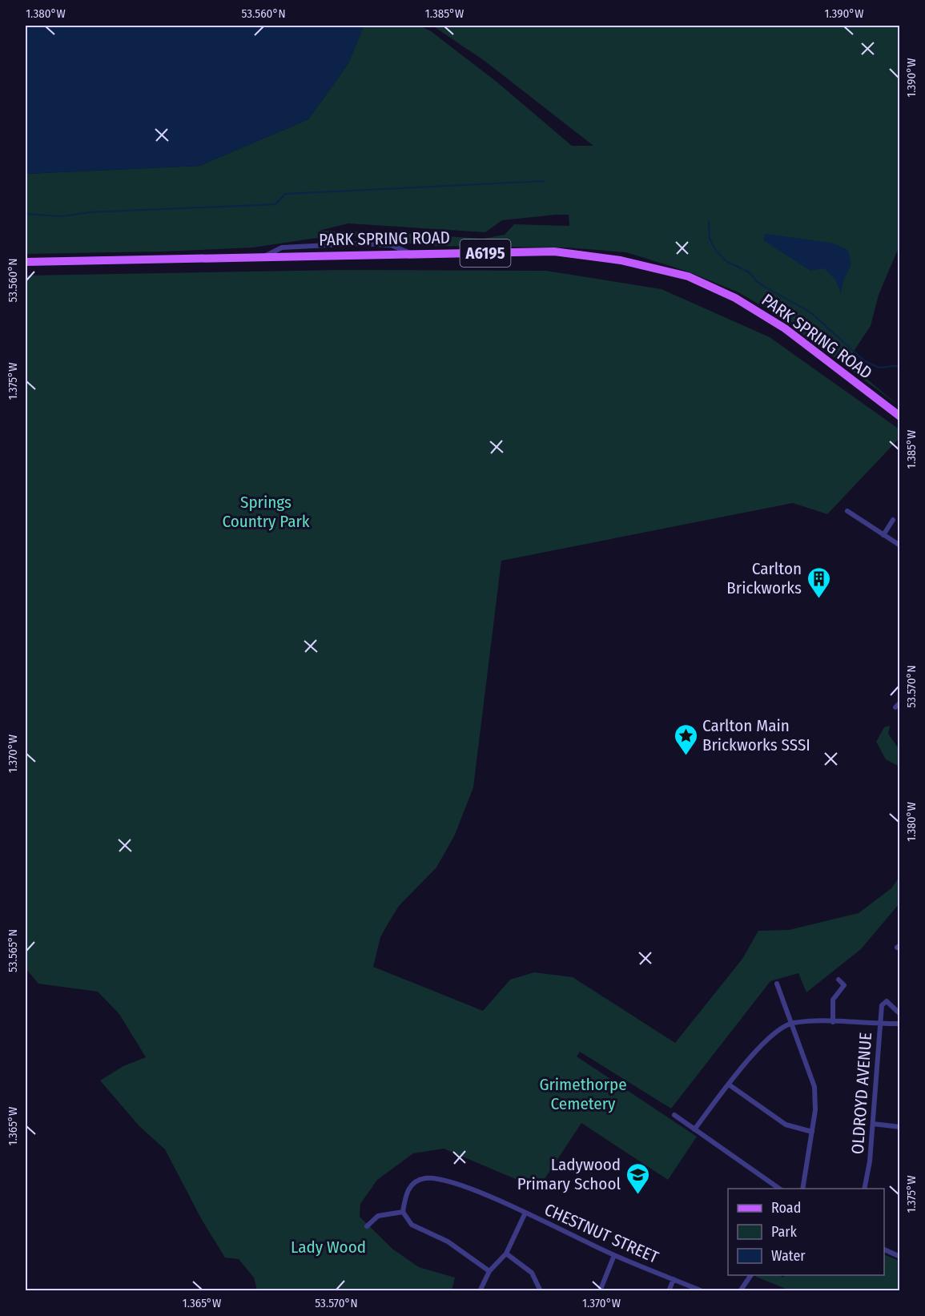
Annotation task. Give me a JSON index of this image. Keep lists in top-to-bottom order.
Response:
{
  "streets": {
    "main road": ["PARK SPRING ROAD", "A6195"],
    "street": ["OLDROYD AVENUE", "CHESTNUT STREET"]
  },
  "parks": ["Springs Country Park", "Grimethorpe Cemetery", "Lady Wood"],
  "places": {
    "building": ["Carlton Brickworks"],
    "place": ["Carlton Main Brickworks SSSI"],
    "school or university": ["Ladywood Primary School"]
  },
  "legend": ["Road", "Park", "Water"],
  "coordinates": [
    "1.380°W",
    "53.560°N",
    "1.385°W",
    "1.390°W",
    "1.375°W",
    "53.570°N",
    "1.370°W",
    "53.565°N",
    "1.365°W"
  ]
}
